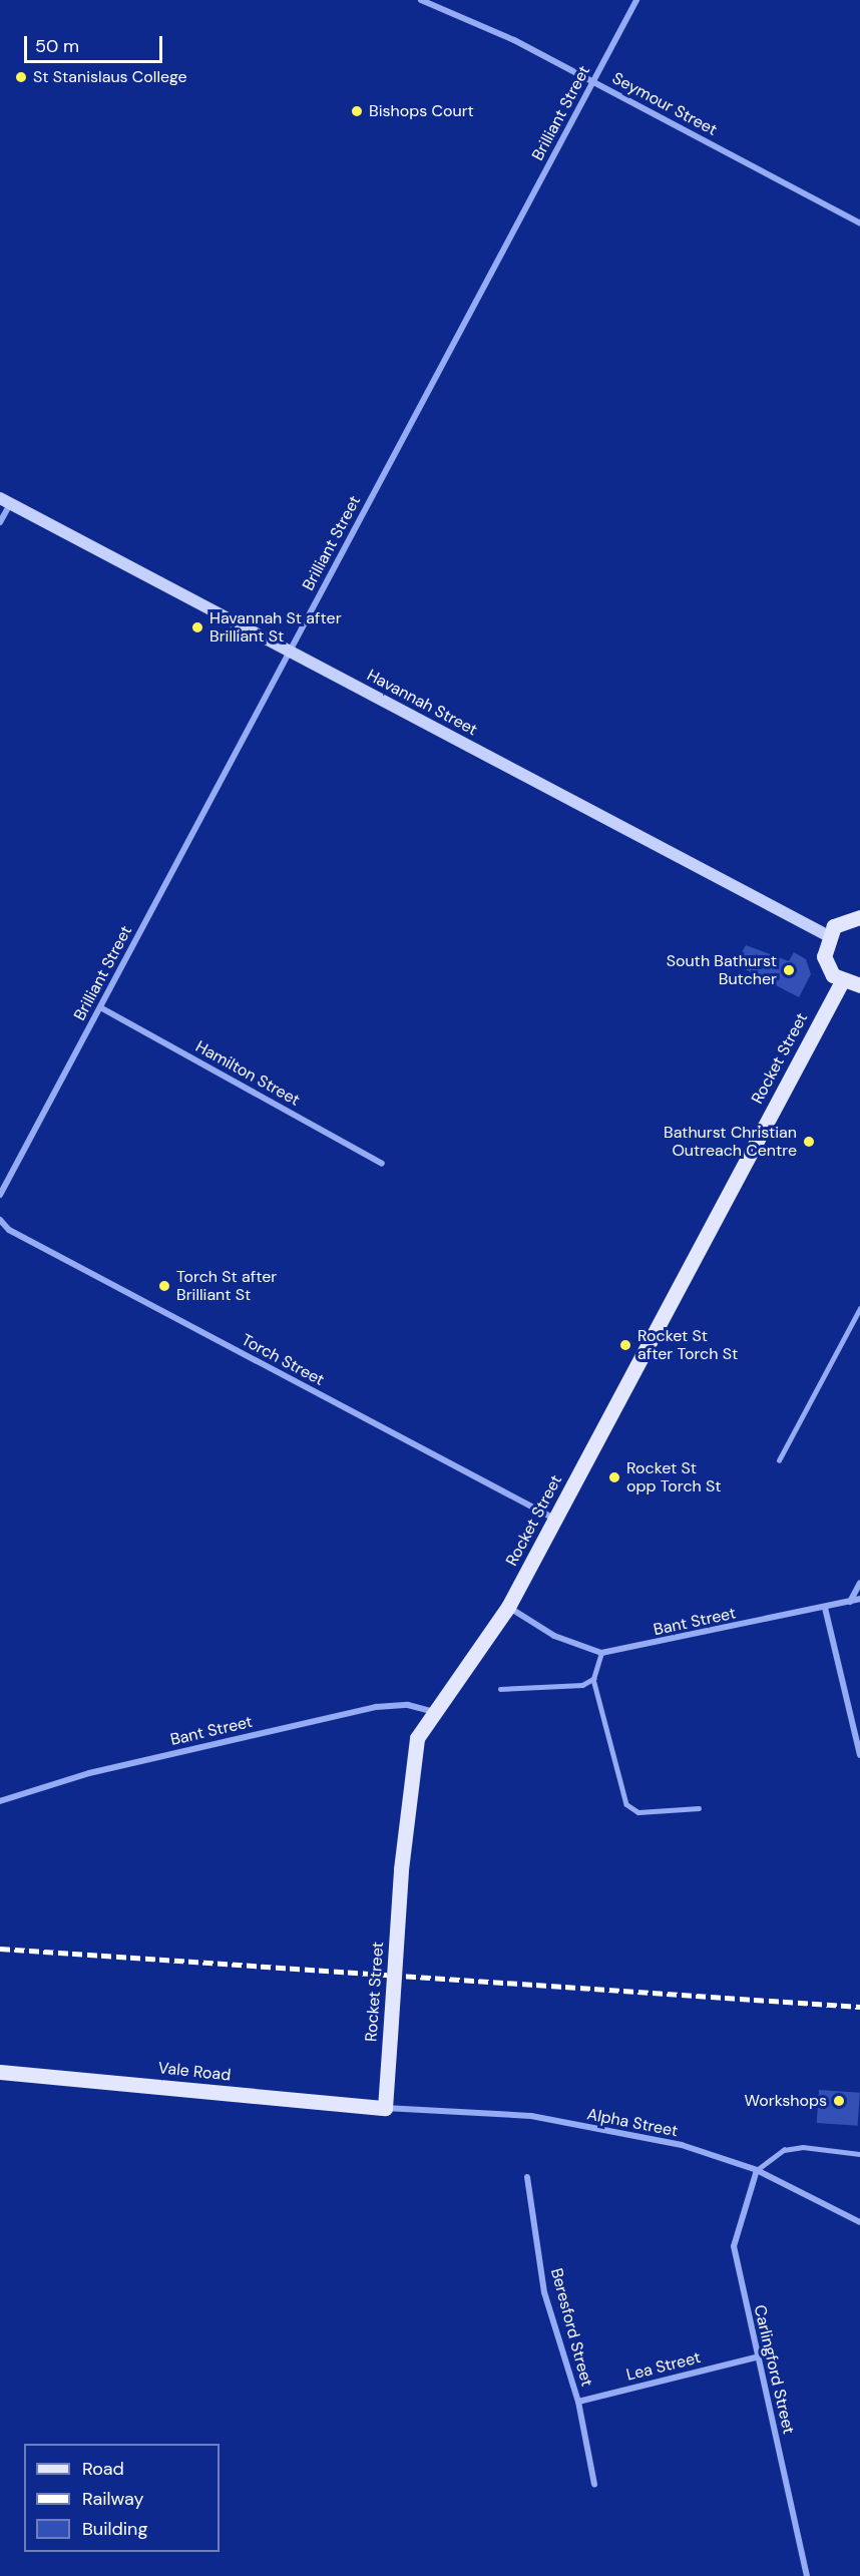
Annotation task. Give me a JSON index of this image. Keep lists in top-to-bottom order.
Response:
{
  "streets": {
    "main road": ["Rocket Street", "Vale Road"],
    "street": [
      "Seymour Street",
      "Brilliant Street",
      "Havannah Street",
      "Hamilton Street",
      "Torch Street",
      "Bant Street",
      "Alpha Street",
      "Beresford Street",
      "Lea Street",
      "Carlingford Street"
    ]
  },
  "crossings": [
    ["Seymour Street", "Brilliant Street"],
    ["Brilliant Street", "Havannah Street"],
    ["Brilliant Street", "Hamilton Street"],
    ["Rocket Street", "Torch Street"],
    ["Rocket Street", "Bant Street"],
    ["Rocket Street", "Vale Road"],
    ["Rocket Street", "Alpha Street"],
    ["Vale Road", "Alpha Street"],
    ["Alpha Street", "Carlingford Street"],
    ["Beresford Street", "Lea Street"],
    ["Lea Street", "Carlingford Street"]
  ],
  "places": [
    "St Stanislaus College",
    "Bishops Court",
    "Havannah St after Brilliant St",
    "South Bathurst Butcher",
    "Bathurst Christian Outreach Centre",
    "Torch St after Brilliant St",
    "Rocket St after Torch St",
    "Rocket St opp Torch St",
    "Workshops"
  ],
  "legend": ["Road", "Railway", "Building"],
  "scale_bar": "50 m"
}
